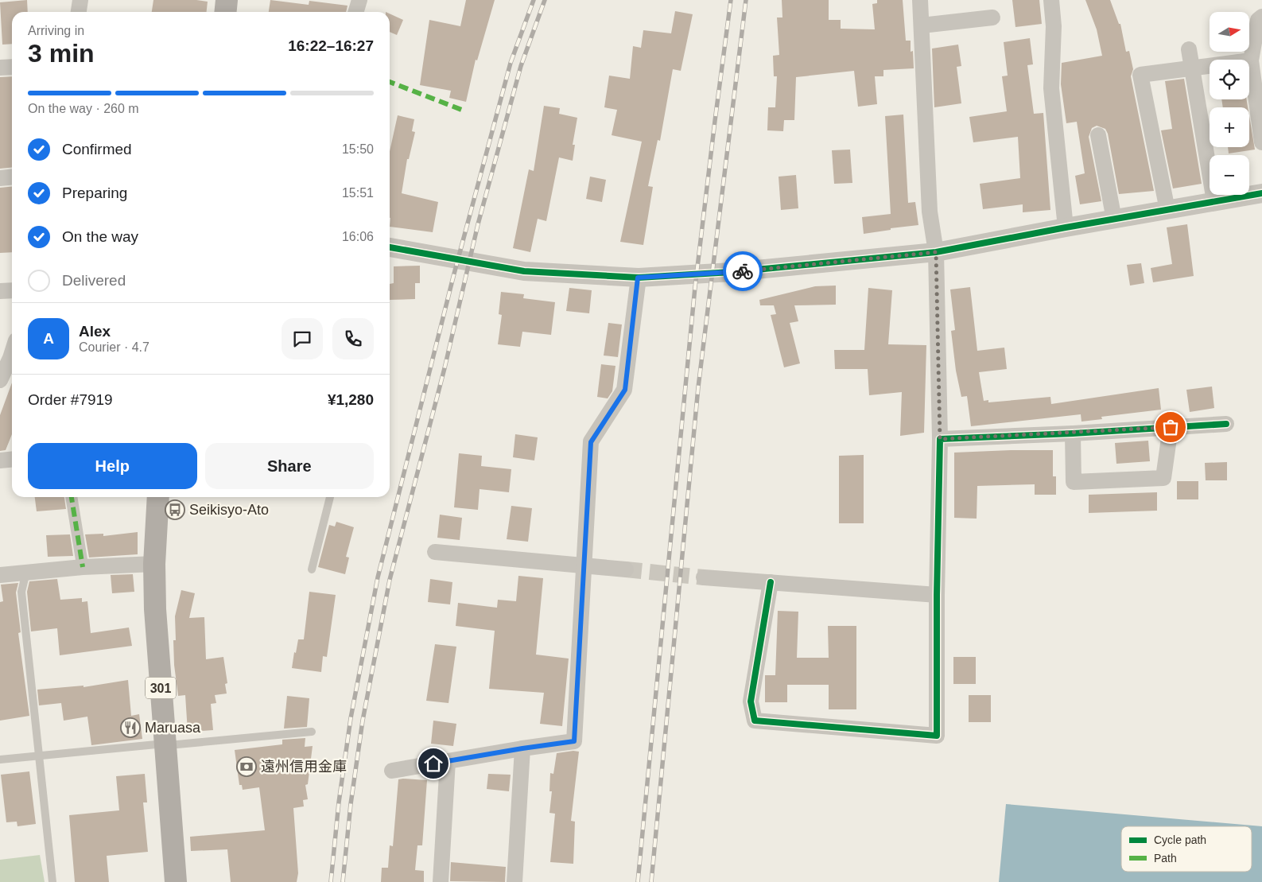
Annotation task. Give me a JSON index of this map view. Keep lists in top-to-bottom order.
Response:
{
  "streets": {
    "highway": ["301"]
  },
  "places": {
    "bus stop": ["Seikisyo-Ato"],
    "restaurant": ["Maruasa"],
    "bank": ["遠州信用金庫"]
  },
  "legend": ["Cycle path", "Path"],
  "north": "right",
  "page": {
    "map_buttons": ["+", "−"],
    "heading": ["3 min", "Arriving in", "16:22–16:27"],
    "panel": [
      "Alex",
      "Courier · 4.7",
      "Order #7919",
      "¥1,280"
    ],
    "bar": "On the way · 260 m",
    "list": [
      ["Confirmed", "15:50"],
      ["Preparing", "15:51"],
      ["On the way", "16:06"],
      "Delivered"
    ],
    "round": "A",
    "buttons": ["Help", "Share"]
  }
}
